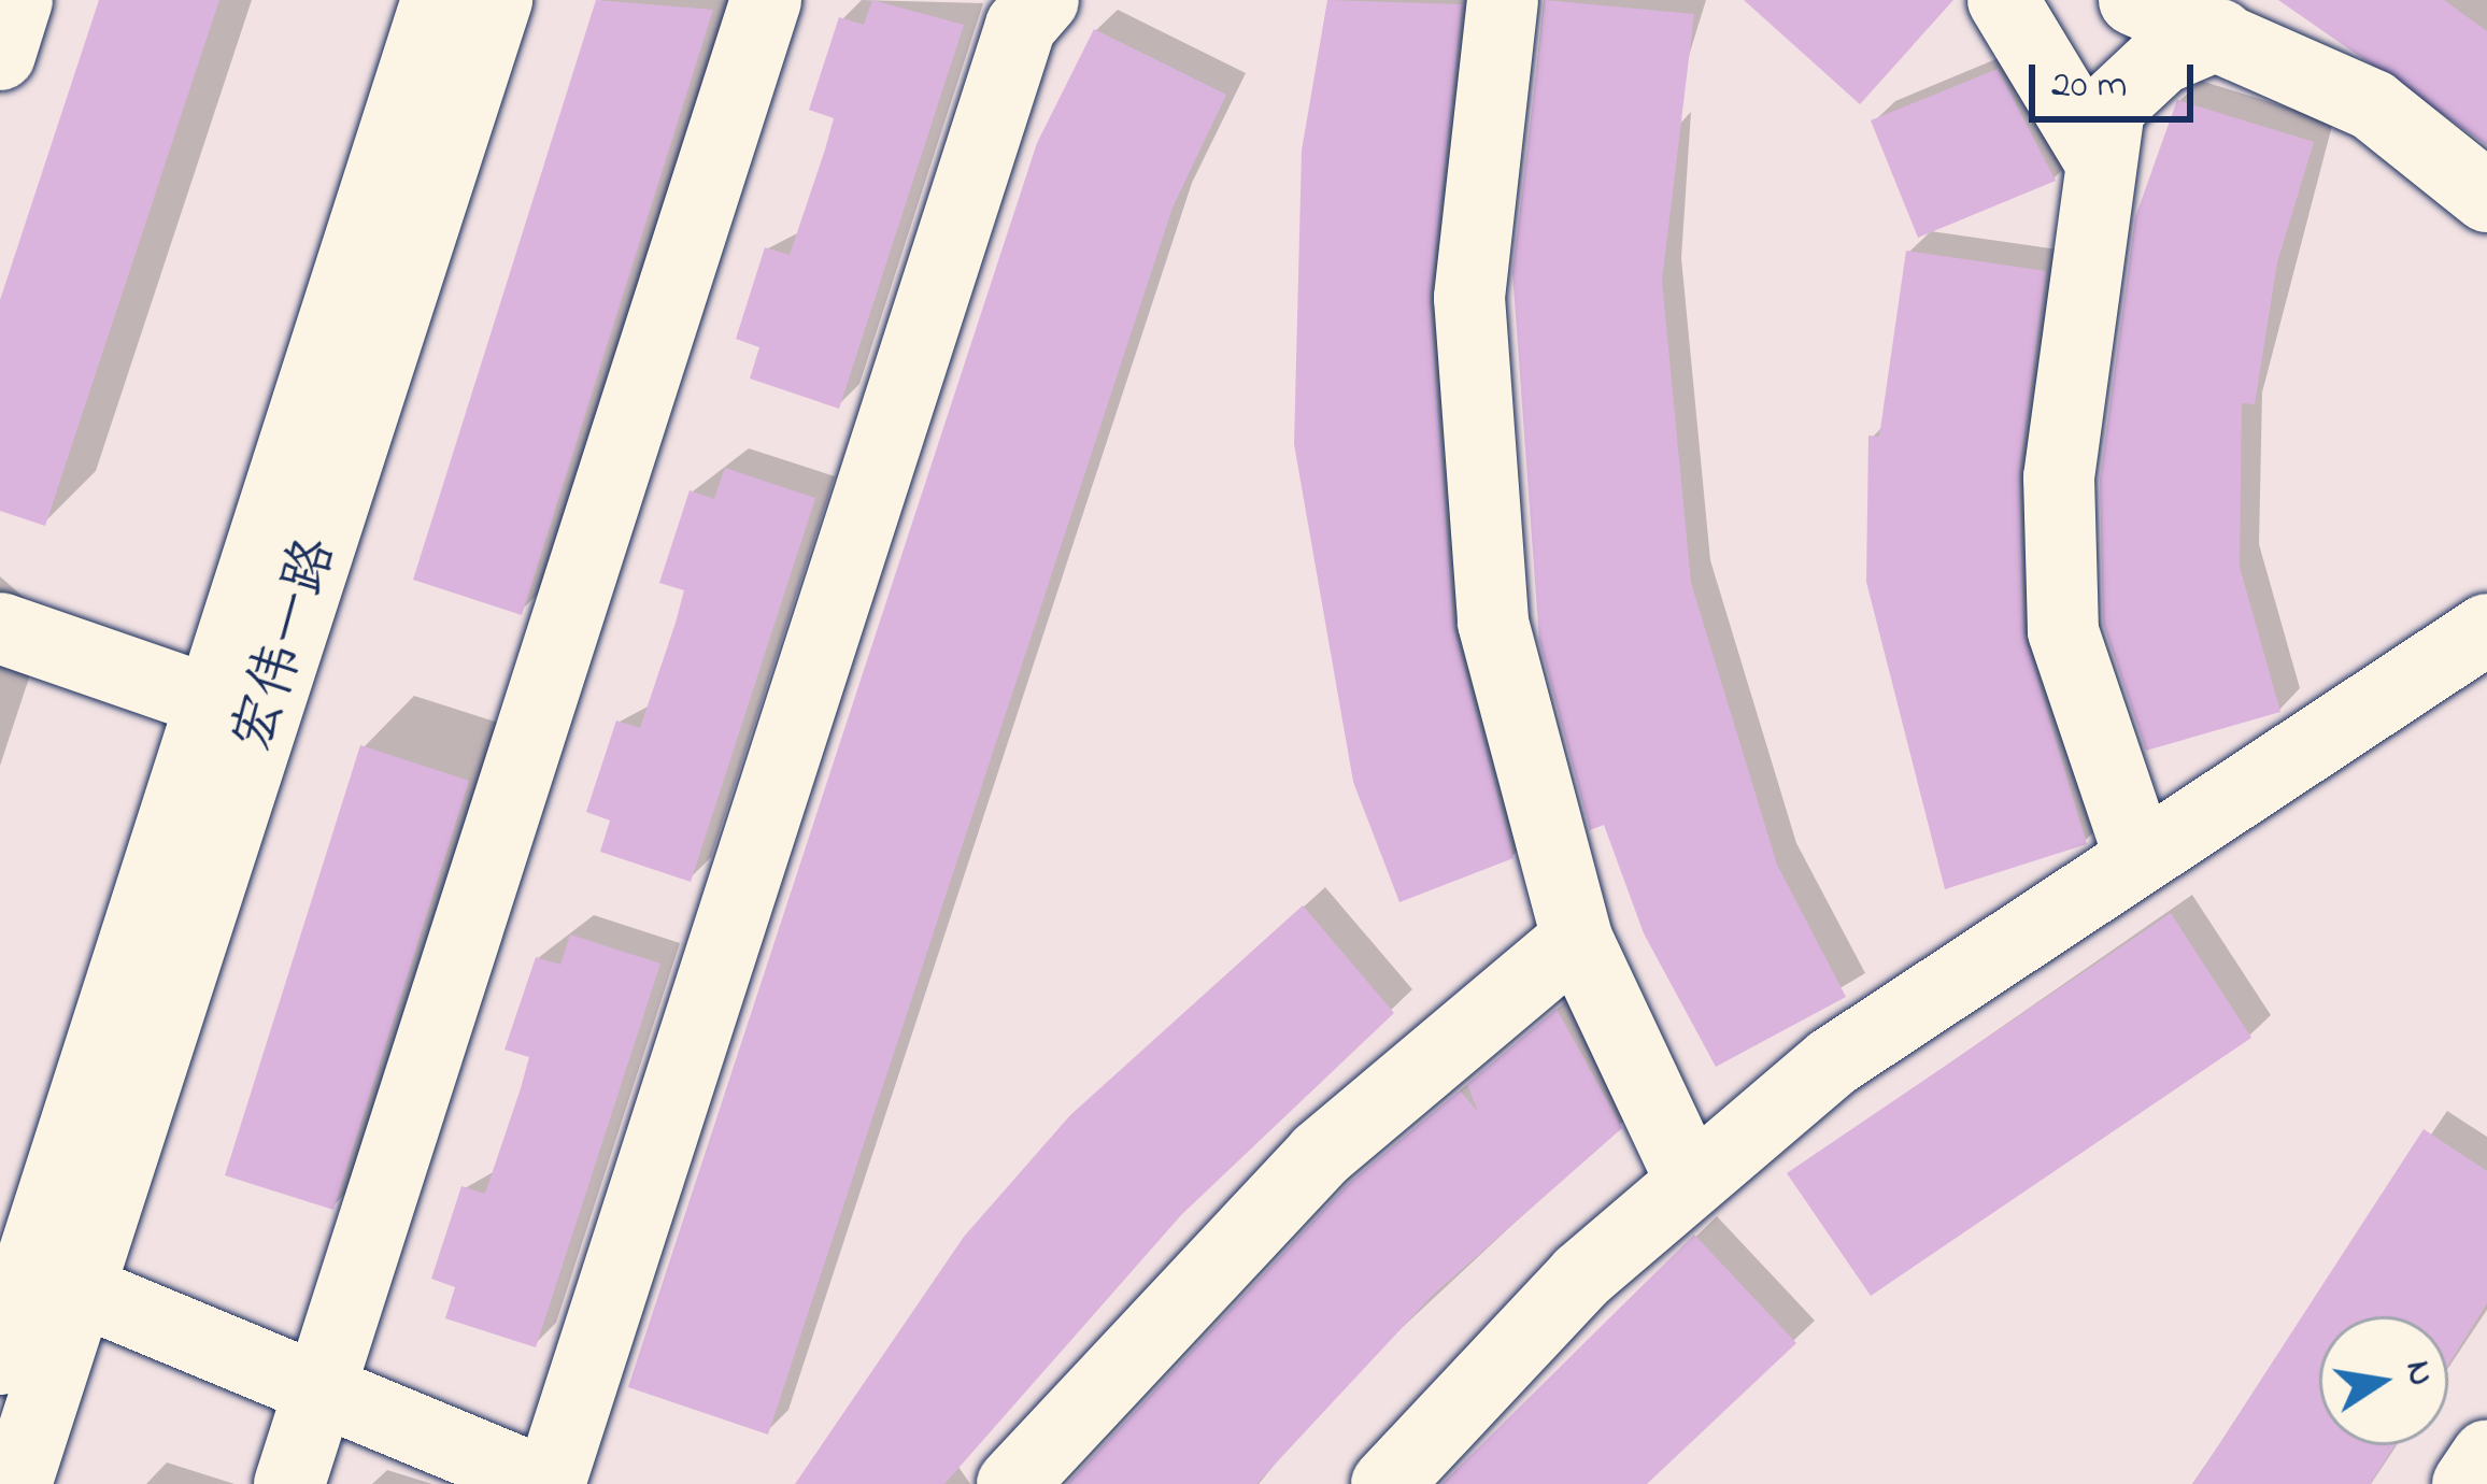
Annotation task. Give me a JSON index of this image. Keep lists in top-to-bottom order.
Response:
{
  "streets": {
    "main road": ["宏伟一路"]
  },
  "scale_bar": "20 m",
  "north": "right"
}
